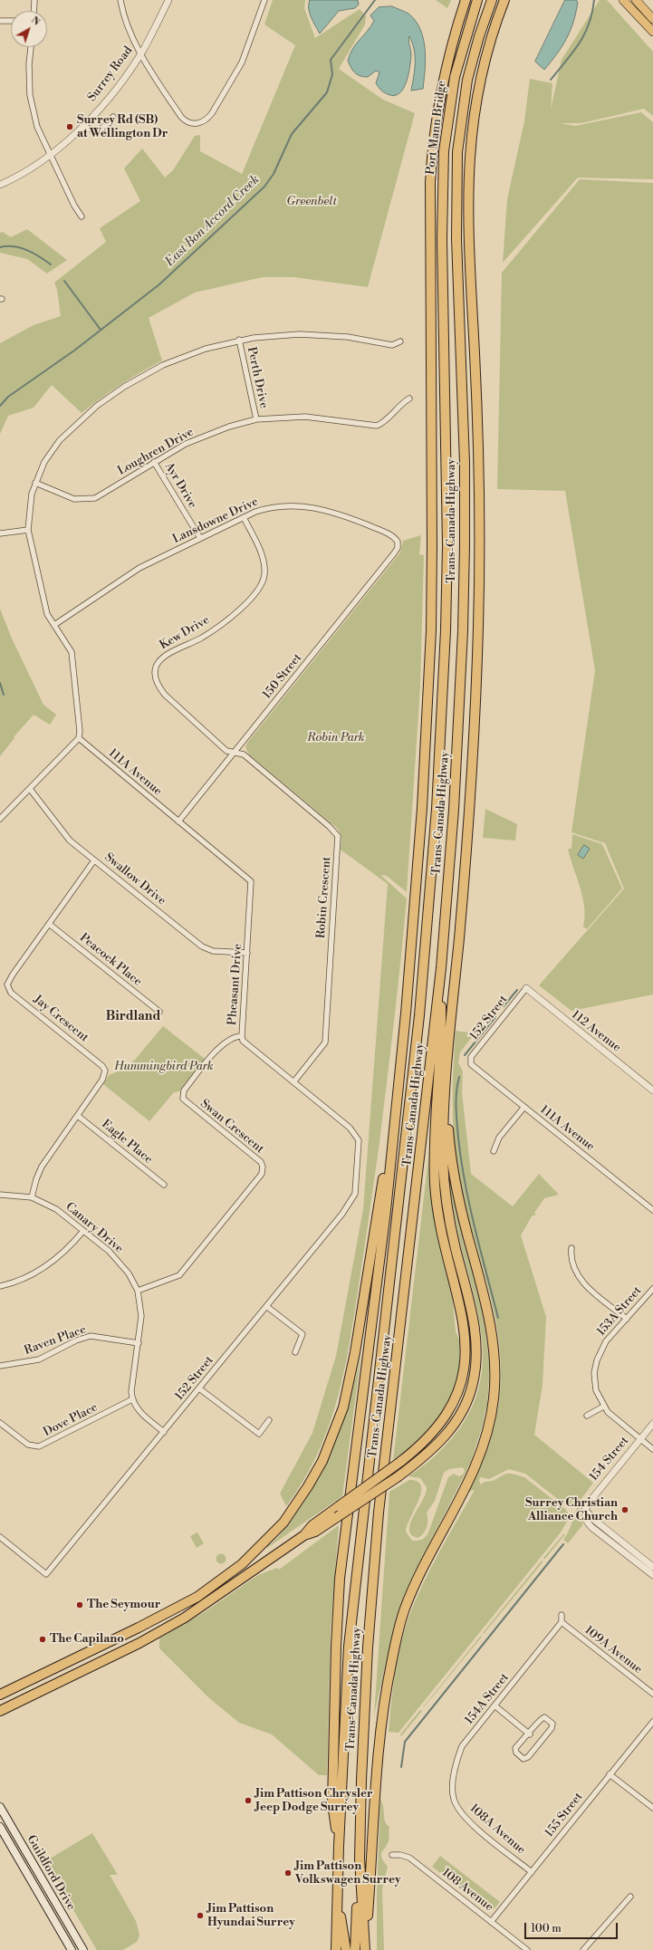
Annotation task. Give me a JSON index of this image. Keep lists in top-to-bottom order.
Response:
{
  "streets": {
    "highway": ["Port Mann Bridge", "Trans-Canada Highway"],
    "main road": ["Guildford Drive"],
    "street": [
      "Surrey Road",
      "Perth Drive",
      "Loughren Drive",
      "Ayr Drive",
      "Lansdowne Drive",
      "Kew Drive",
      "150 Street",
      "111A Avenue",
      "Swallow Drive",
      "Robin Crescent",
      "Peacock Place",
      "Pheasant Drive",
      "152 Street",
      "Jay Crescent",
      "112 Avenue",
      "Swan Crescent",
      "Eagle Place",
      "Canary Drive",
      "153A Street",
      "Raven Place",
      "Dove Place",
      "154 Street",
      "109A Avenue",
      "154A Street",
      "155 Street",
      "108A Avenue",
      "108 Avenue"
    ]
  },
  "crossings": [
    ["Port Mann Bridge", "Trans-Canada Highway"],
    ["Perth Drive", "Loughren Drive"],
    ["Loughren Drive", "Ayr Drive"],
    ["Ayr Drive", "Lansdowne Drive"],
    ["Lansdowne Drive", "Kew Drive"],
    ["Lansdowne Drive", "150 Street"],
    ["Kew Drive", "150 Street"],
    ["Kew Drive", "Robin Crescent"],
    ["150 Street", "111A Avenue"],
    ["150 Street", "Robin Crescent"],
    ["150 Street", "Pheasant Drive"],
    ["111A Avenue", "Pheasant Drive"],
    ["111A Avenue", "152 Street"],
    ["Swallow Drive", "Pheasant Drive"],
    ["Swallow Drive", "Jay Crescent"],
    ["Robin Crescent", "Pheasant Drive"],
    ["Peacock Place", "Jay Crescent"],
    ["Pheasant Drive", "152 Street"],
    ["Pheasant Drive", "Swan Crescent"],
    ["152 Street", "112 Avenue"],
    ["Jay Crescent", "Eagle Place"],
    ["Jay Crescent", "Canary Drive"],
    ["Swan Crescent", "Canary Drive"],
    ["Canary Drive", "Raven Place"],
    ["Canary Drive", "Dove Place"],
    ["109A Avenue", "154A Street"],
    ["154A Street", "108A Avenue"],
    ["155 Street", "108A Avenue"],
    ["155 Street", "108 Avenue"]
  ],
  "districts": ["Birdland"],
  "water": ["East Bon Accord Creek"],
  "parks": ["Greenbelt", "Robin Park", "Hummingbird Park"],
  "places": [
    "Surrey Rd (SB) at Wellington Dr",
    "Surrey Christian Alliance Church",
    "The Seymour",
    "The Capilano",
    "Jim Pattison Chrysler Jeep Dodge Surrey",
    "Jim Pattison Volkswagen Surrey",
    "Jim Pattison Hyundai Surrey"
  ],
  "scale_bar": "100 m",
  "north": "top right"
}
